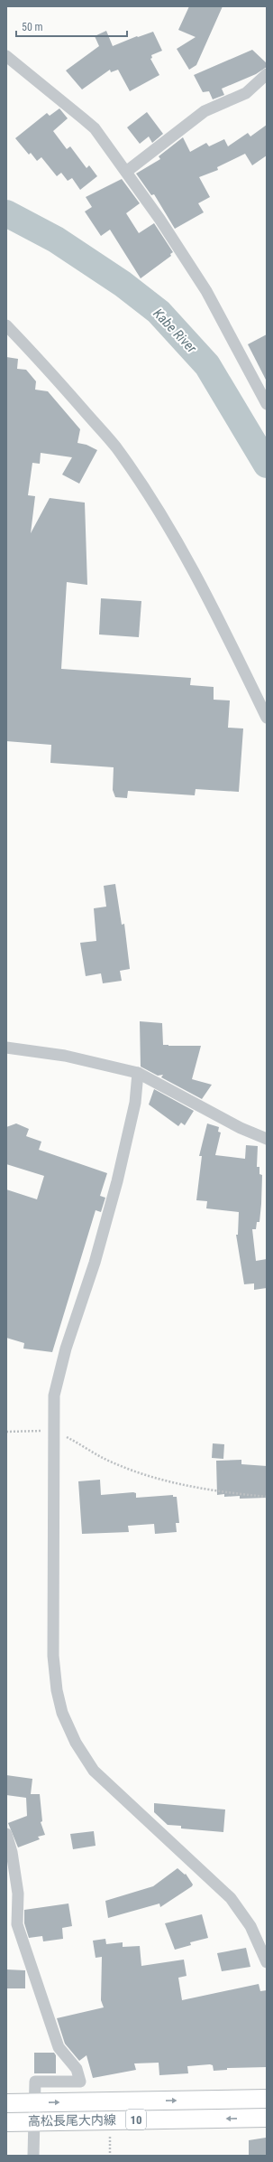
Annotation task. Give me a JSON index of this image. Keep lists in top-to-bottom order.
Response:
{
  "streets": {
    "main road": ["10", "高松長尾大内線"]
  },
  "water": ["Kabe River"],
  "scale_bar": "50 m"
}
